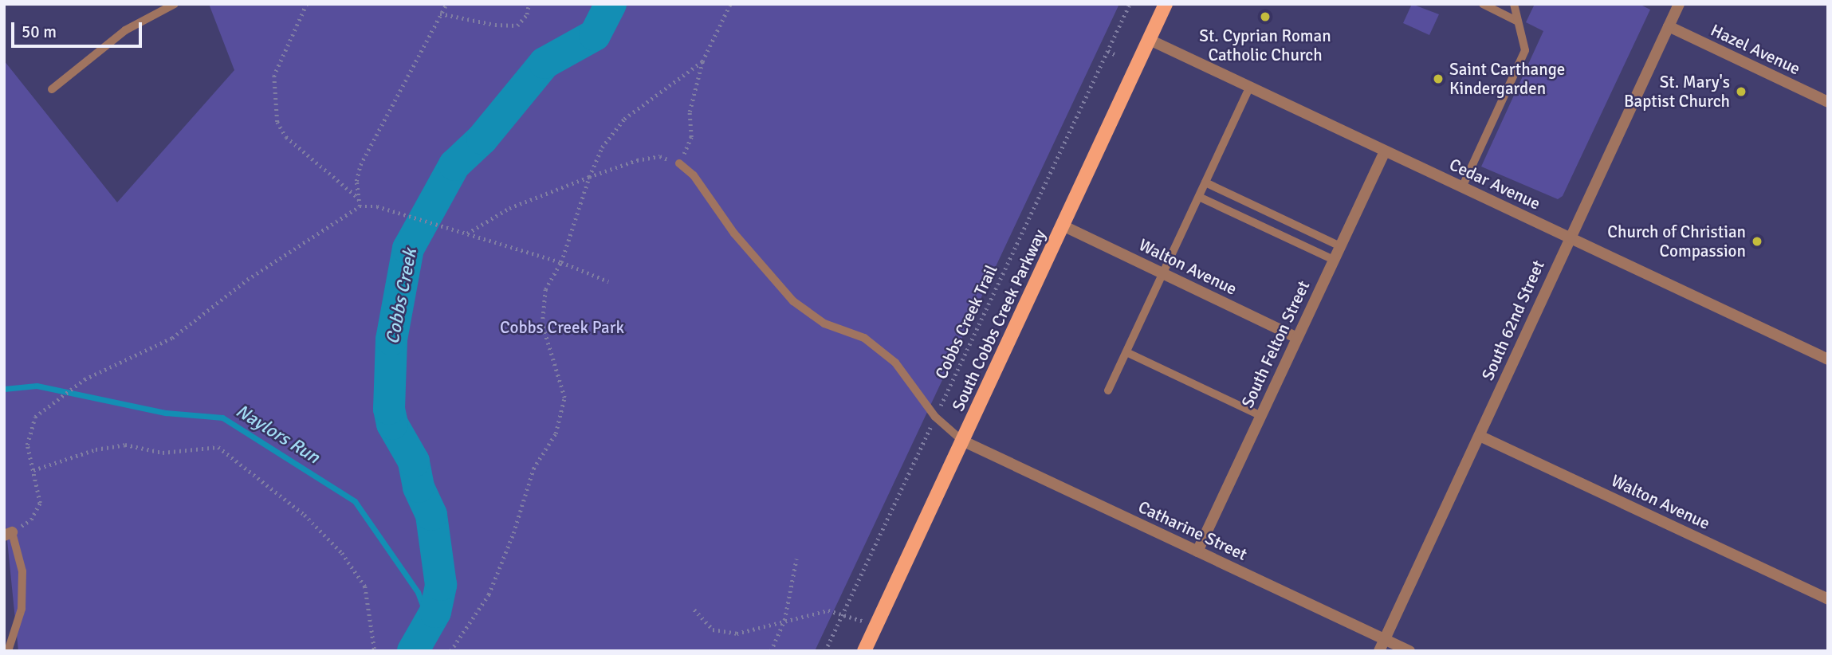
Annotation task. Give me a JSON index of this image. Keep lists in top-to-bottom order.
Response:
{
  "streets": {
    "main road": ["South Cobbs Creek Parkway"],
    "street": [
      "Hazel Avenue",
      "Cedar Avenue",
      "Walton Avenue",
      "South 62nd Street",
      "South Felton Street",
      "Catharine Street"
    ],
    "path": ["Cobbs Creek Trail"]
  },
  "crossings": [
    ["Hazel Avenue", "South 62nd Street"],
    ["Cedar Avenue", "South Cobbs Creek Parkway"],
    ["Cedar Avenue", "South 62nd Street"],
    ["Cedar Avenue", "South Felton Street"],
    ["Walton Avenue", "South Cobbs Creek Parkway"],
    ["Walton Avenue", "South 62nd Street"],
    ["Walton Avenue", "South Felton Street"],
    ["South Cobbs Creek Parkway", "Catharine Street"],
    ["South 62nd Street", "Catharine Street"],
    ["South Felton Street", "Catharine Street"]
  ],
  "water": ["Cobbs Creek", "Naylors Run"],
  "parks": ["Cobbs Creek Park"],
  "places": [
    "St. Cyprian Roman Catholic Church",
    "Saint Carthange Kindergarden",
    "St. Mary's Baptist Church",
    "Church of Christian Compassion"
  ],
  "scale_bar": "50 m"
}
